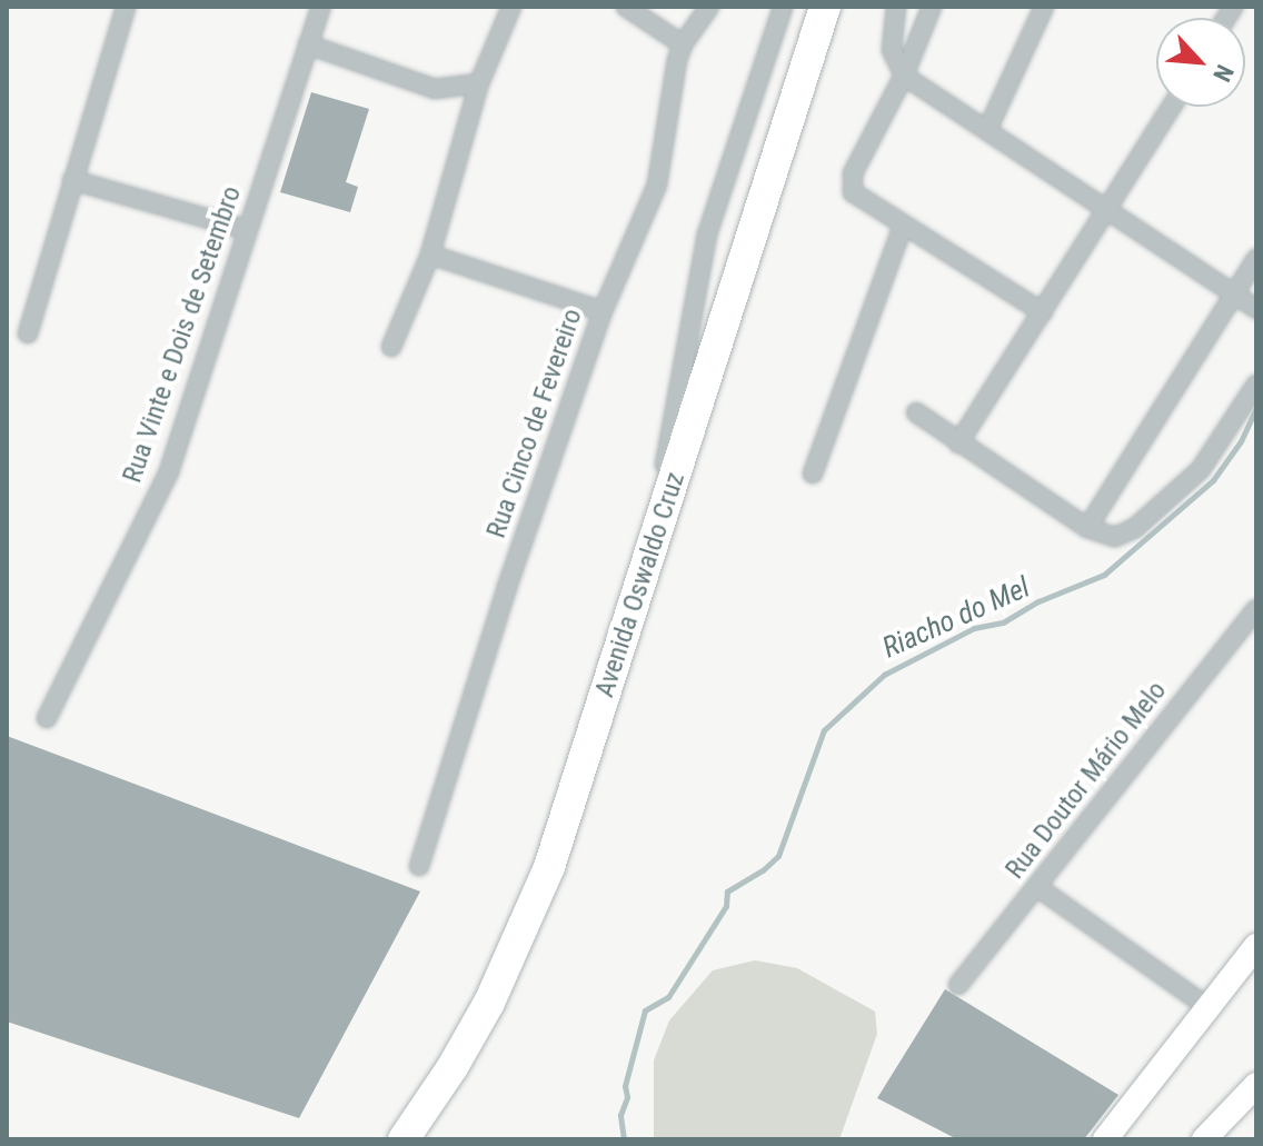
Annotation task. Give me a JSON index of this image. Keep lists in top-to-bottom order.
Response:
{
  "streets": {
    "highway": ["Avenida Oswaldo Cruz"],
    "street": ["Rua Vinte e Dois de Setembro", "Rua Cinco de Fevereiro", "Rua Doutor Mário Melo"]
  },
  "water": ["Riacho do Mel"],
  "north": "bottom right"
}
